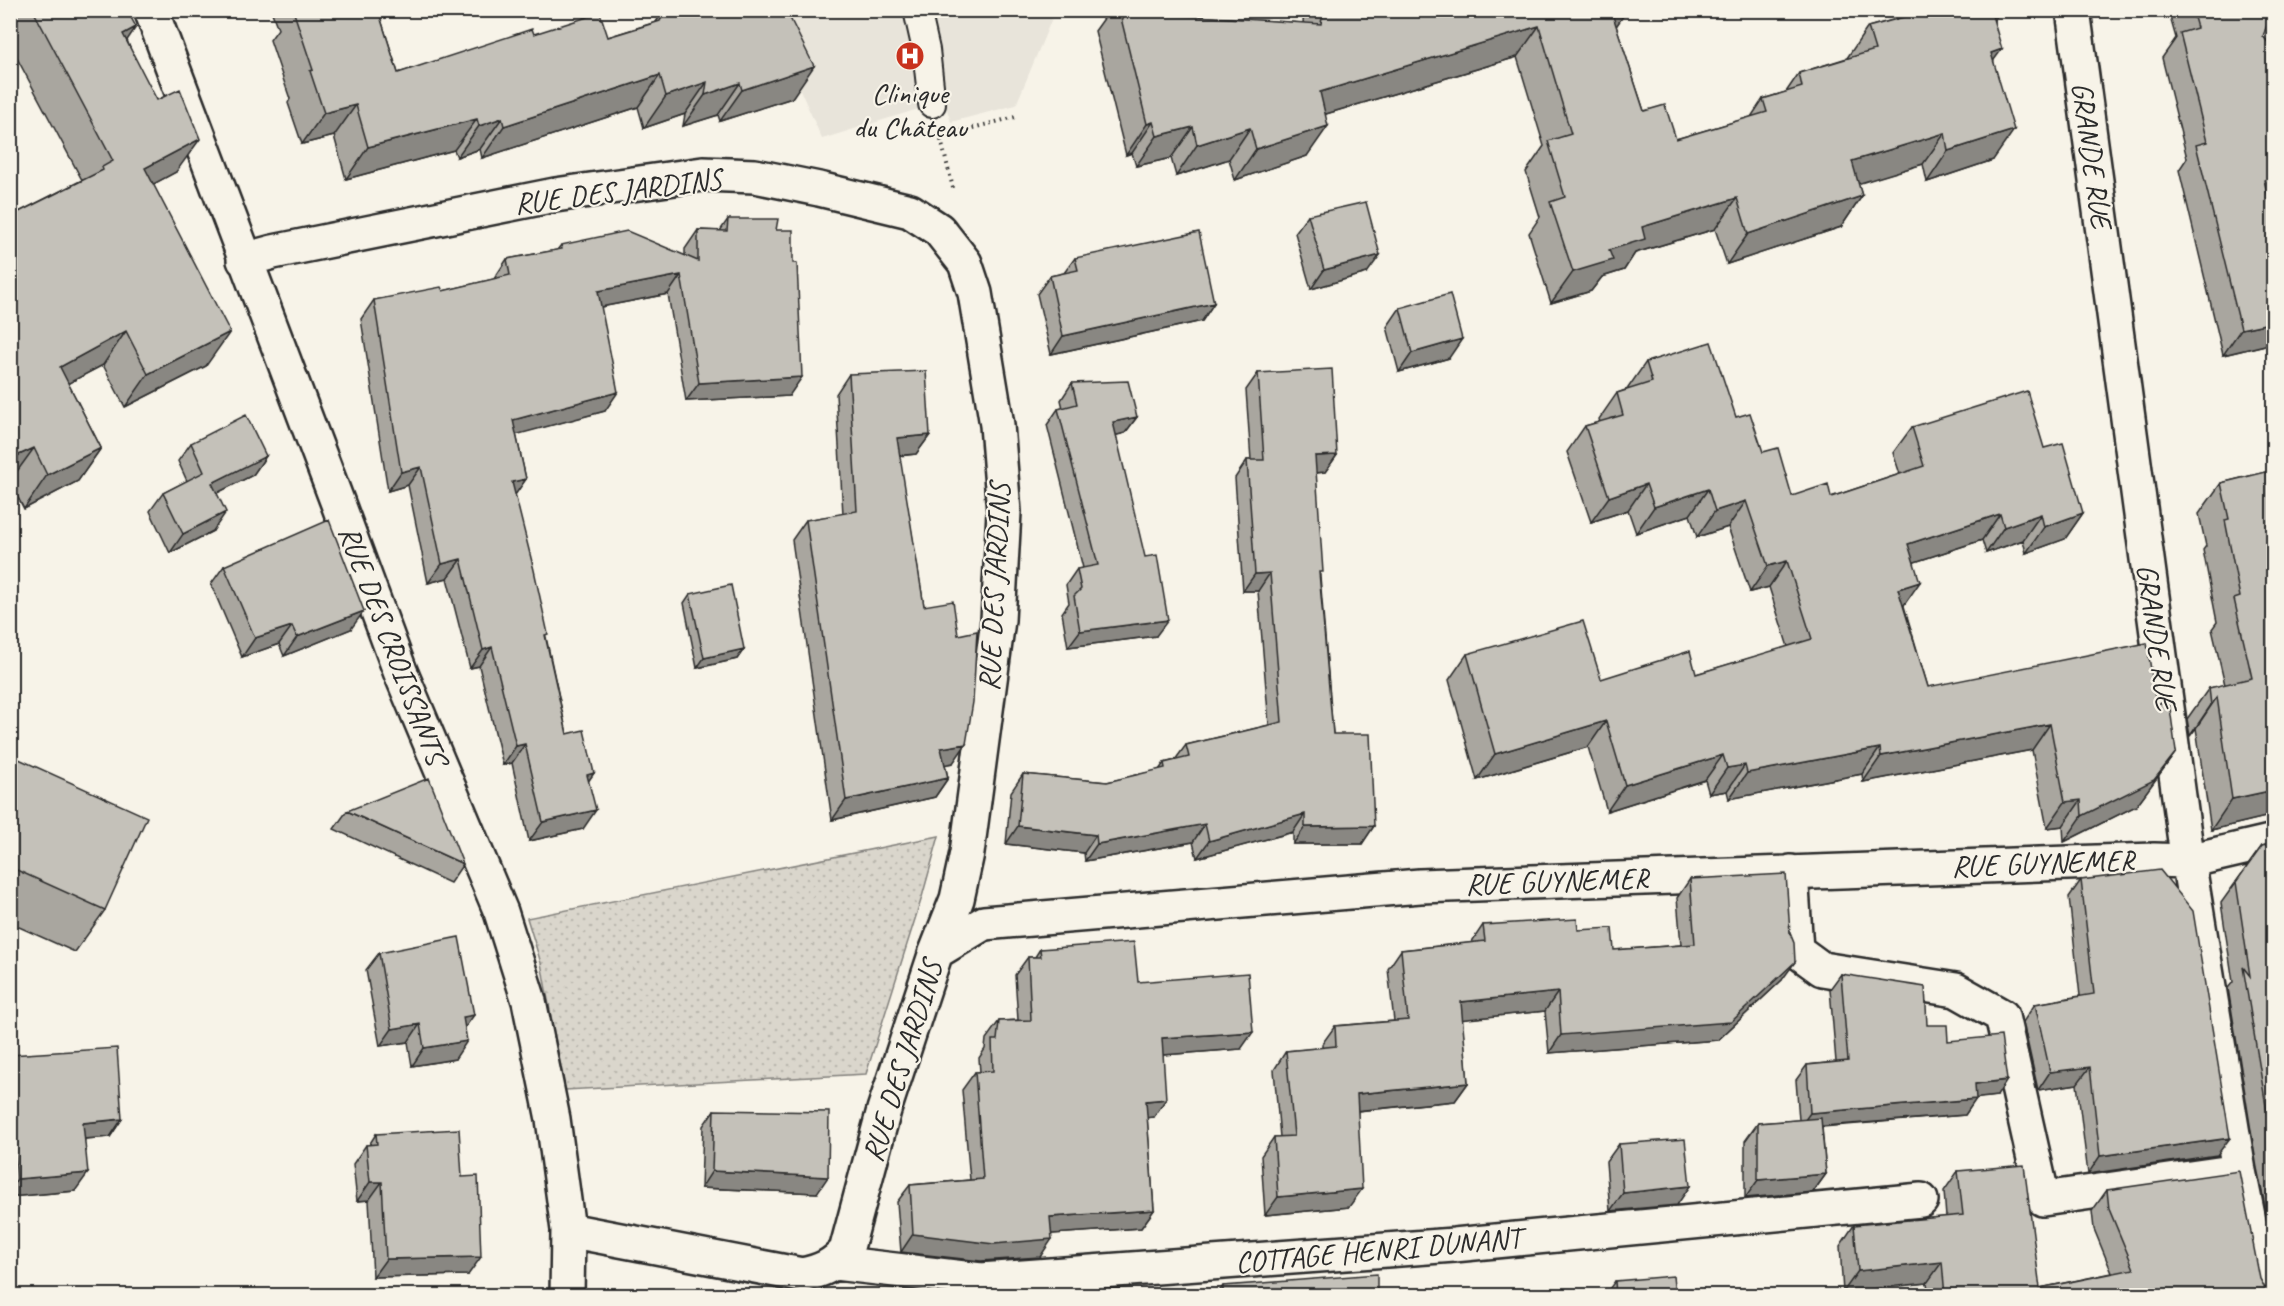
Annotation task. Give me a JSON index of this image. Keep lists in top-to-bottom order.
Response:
{
  "streets": {
    "street": [
      "GRANDE RUE",
      "RUE DES JARDINS",
      "RUE DES CROISSANTS",
      "RUE GUYNEMER",
      "COTTAGE HENRI DUNANT"
    ]
  },
  "crossings": [
    ["GRANDE RUE", "RUE GUYNEMER"],
    ["RUE DES JARDINS", "RUE DES CROISSANTS"],
    ["RUE DES JARDINS", "RUE GUYNEMER"],
    ["RUE DES JARDINS", "COTTAGE HENRI DUNANT"]
  ],
  "places": {
    "hospital": ["Clinique du Château"]
  }
}
